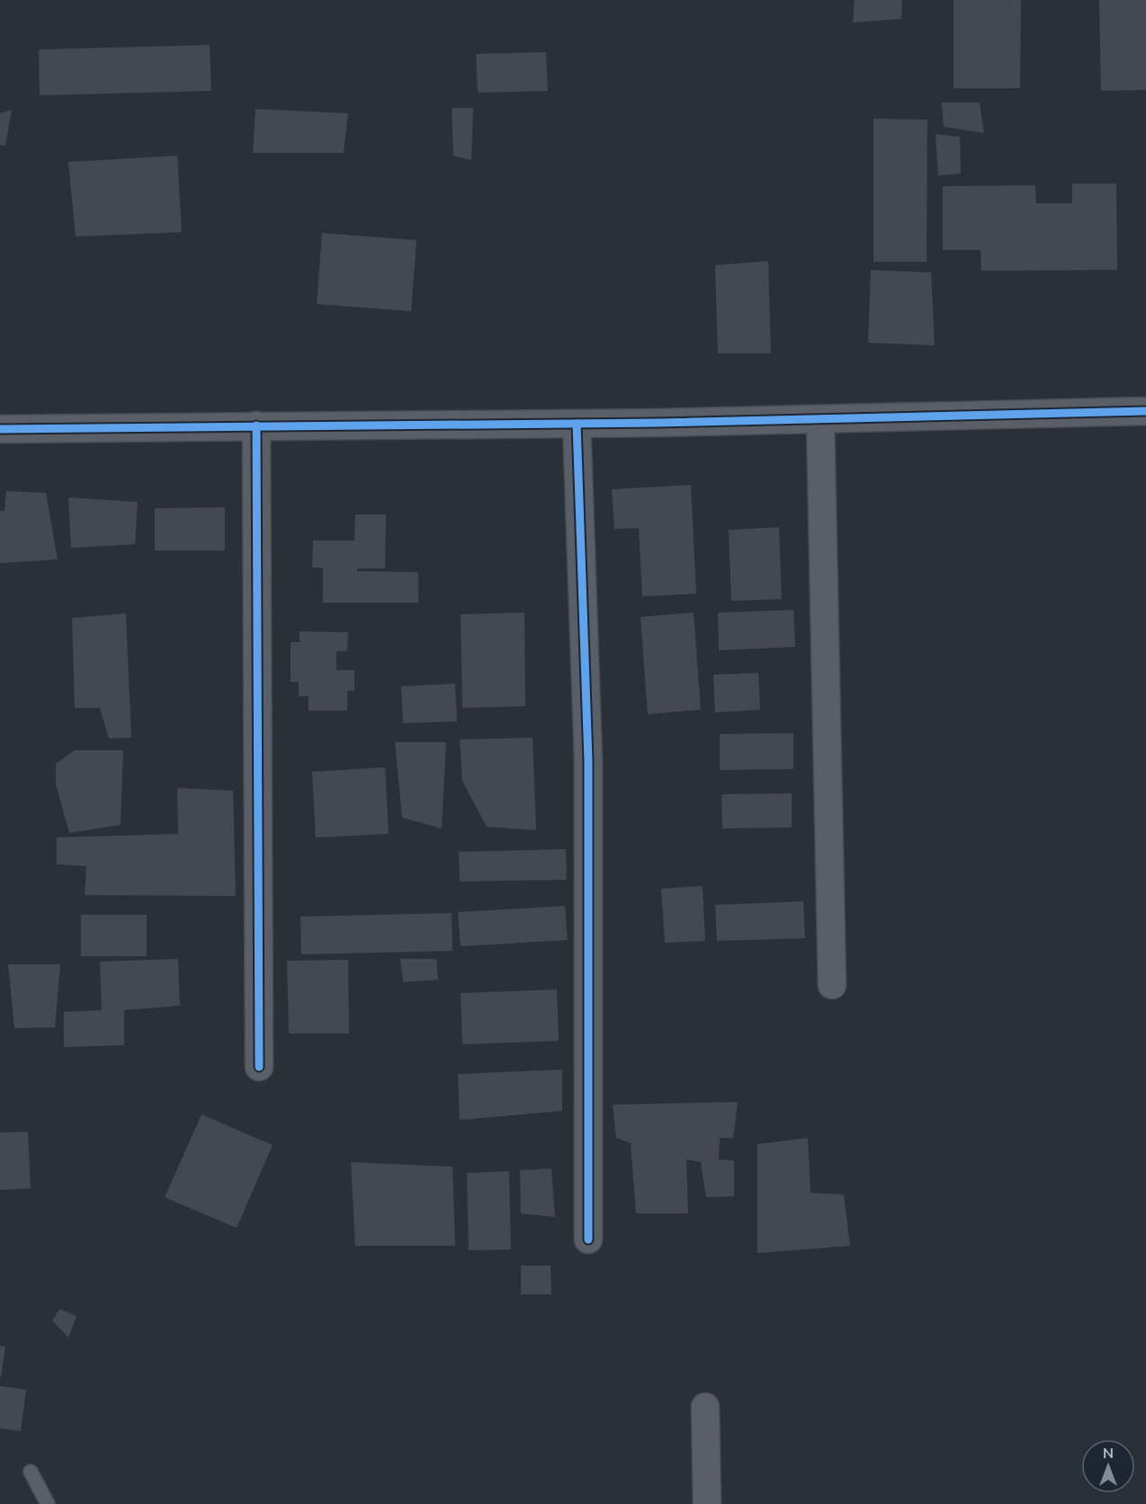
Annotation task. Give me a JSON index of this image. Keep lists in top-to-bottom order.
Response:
{
  "north": "top"
}
